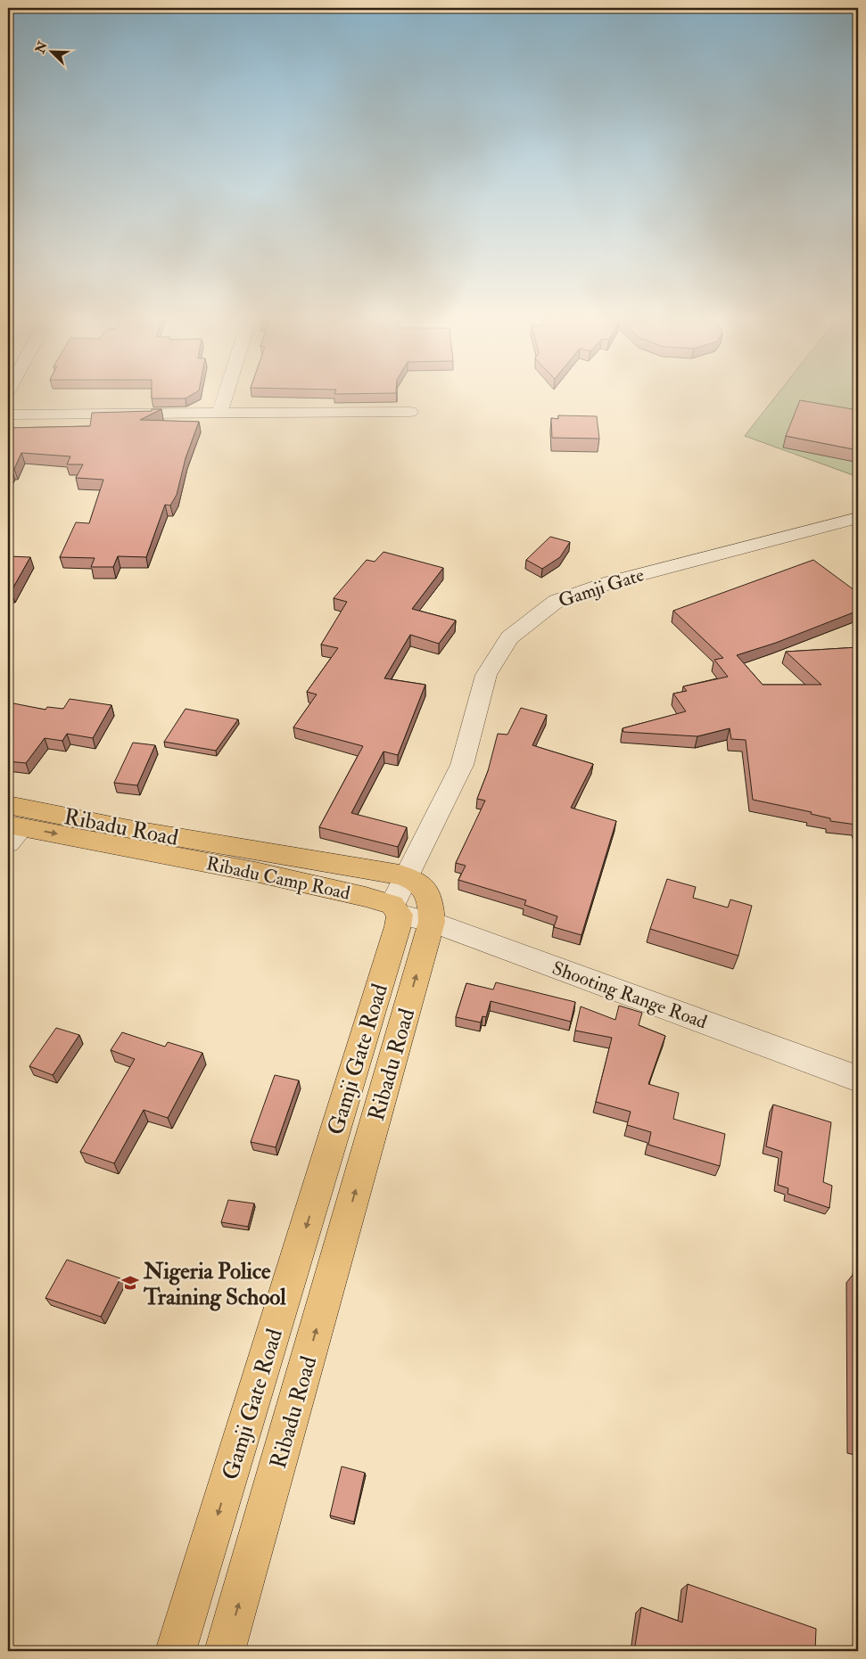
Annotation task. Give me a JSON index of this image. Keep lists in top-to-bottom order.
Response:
{
  "streets": {
    "main road": ["Ribadu Road", "Ribadu Camp Road", "Gamji Gate Road"],
    "street": ["Gamji Gate", "Shooting Range Road"]
  },
  "crossings": [
    ["Gamji Gate", "Ribadu Road"],
    ["Gamji Gate", "Ribadu Camp Road"],
    ["Gamji Gate", "Shooting Range Road"],
    ["Gamji Gate", "Gamji Gate Road"],
    ["Ribadu Road", "Ribadu Camp Road"],
    ["Ribadu Road", "Shooting Range Road"],
    ["Ribadu Camp Road", "Shooting Range Road"],
    ["Ribadu Camp Road", "Gamji Gate Road"],
    ["Shooting Range Road", "Gamji Gate Road"]
  ],
  "one_way": ["Ribadu Road", "Ribadu Camp Road", "Gamji Gate Road"],
  "places": {
    "school or university": ["Nigeria Police Training School"]
  },
  "north": "top left"
}
